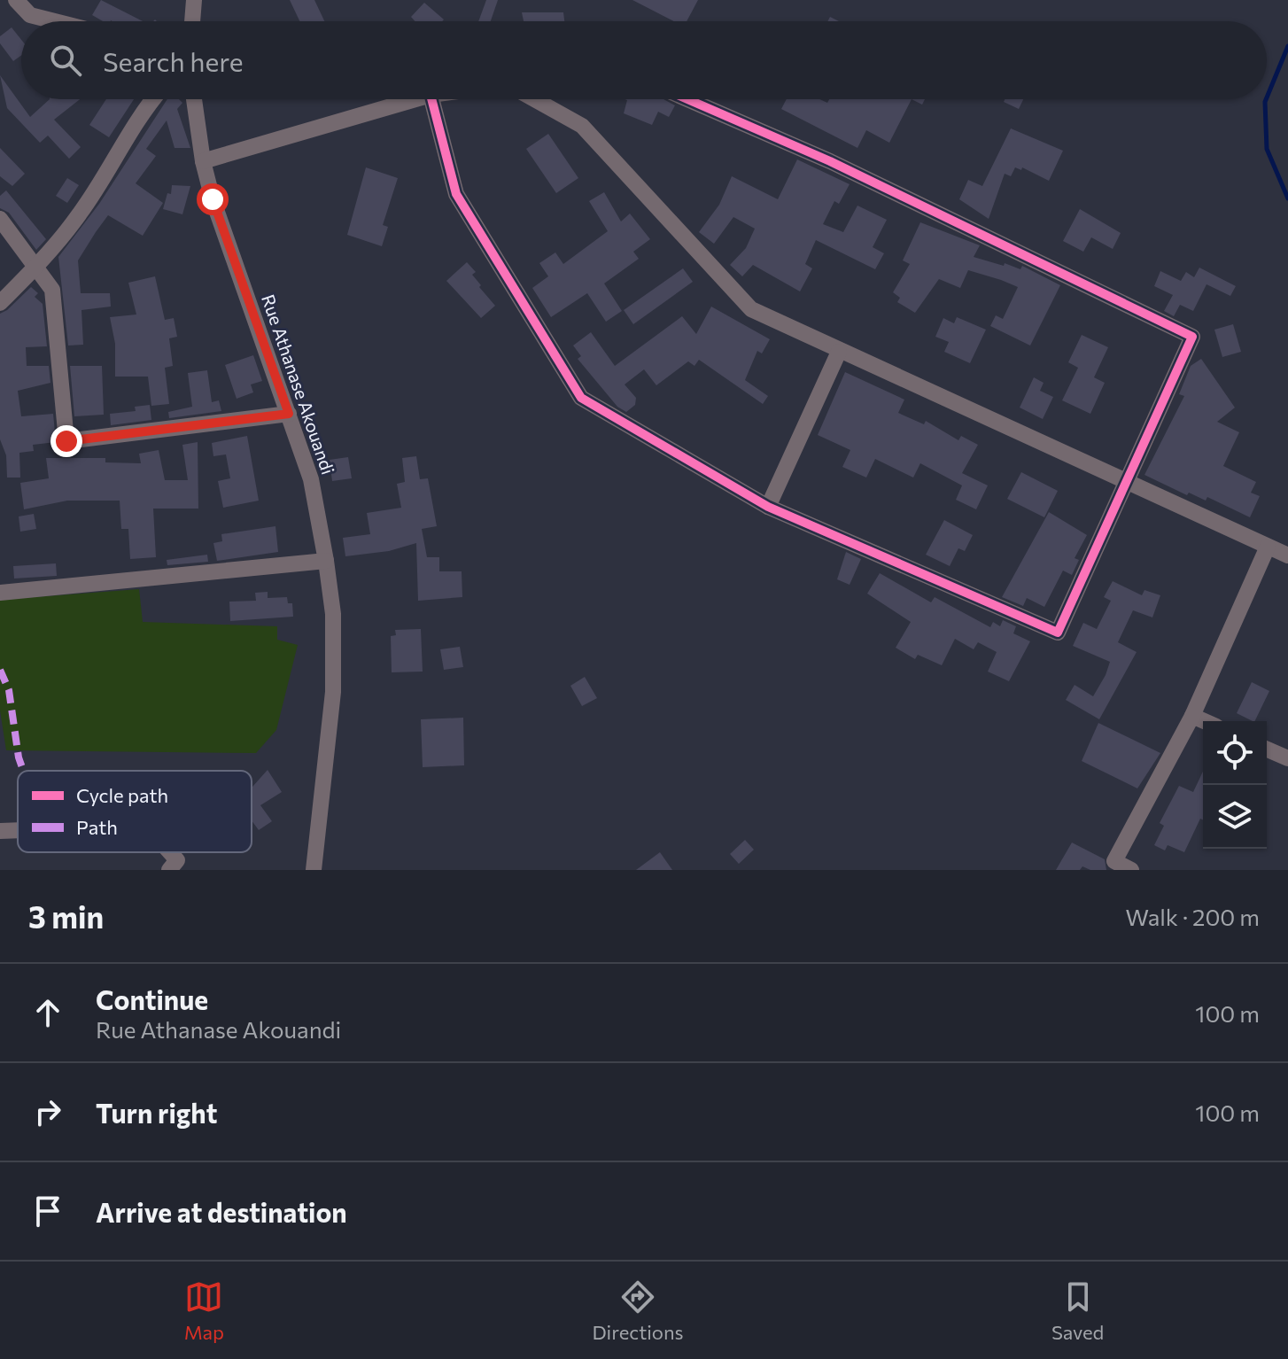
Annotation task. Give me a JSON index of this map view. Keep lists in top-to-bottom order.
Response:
{
  "streets": {
    "street": ["Rue Athanase Akouandi"]
  },
  "legend": ["Cycle path", "Path"],
  "page": {
    "search": "Search here",
    "heading": ["3 min", "Walk · 200 m"],
    "list": [
      ["Continue", "Rue Athanase Akouandi", "100 m"],
      ["Turn right", "100 m"],
      "Arrive at destination"
    ],
    "nav": ["Map", "Directions", "Saved"]
  }
}
